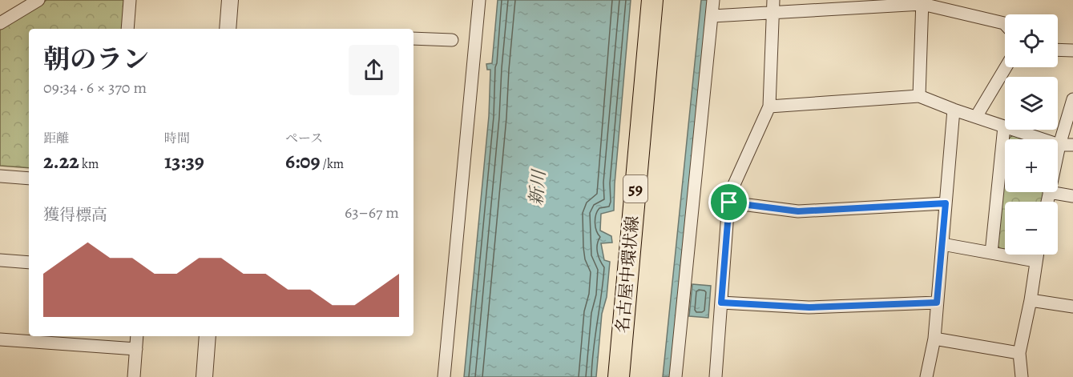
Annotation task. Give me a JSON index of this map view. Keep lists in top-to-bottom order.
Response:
{
  "streets": {
    "main road": ["59", "名古屋中環状線"]
  },
  "water": ["新川"],
  "page": {
    "map_buttons": ["+", "−"],
    "heading": ["朝のラン", "09:34 · 6 × 370 m"],
    "stats": [
      ["距離", "2.22 km"],
      ["時間", "13:39"],
      ["ペース", "6:09 /km"]
    ],
    "chart": ["獲得標高", "63–67 m"]
  }
}
